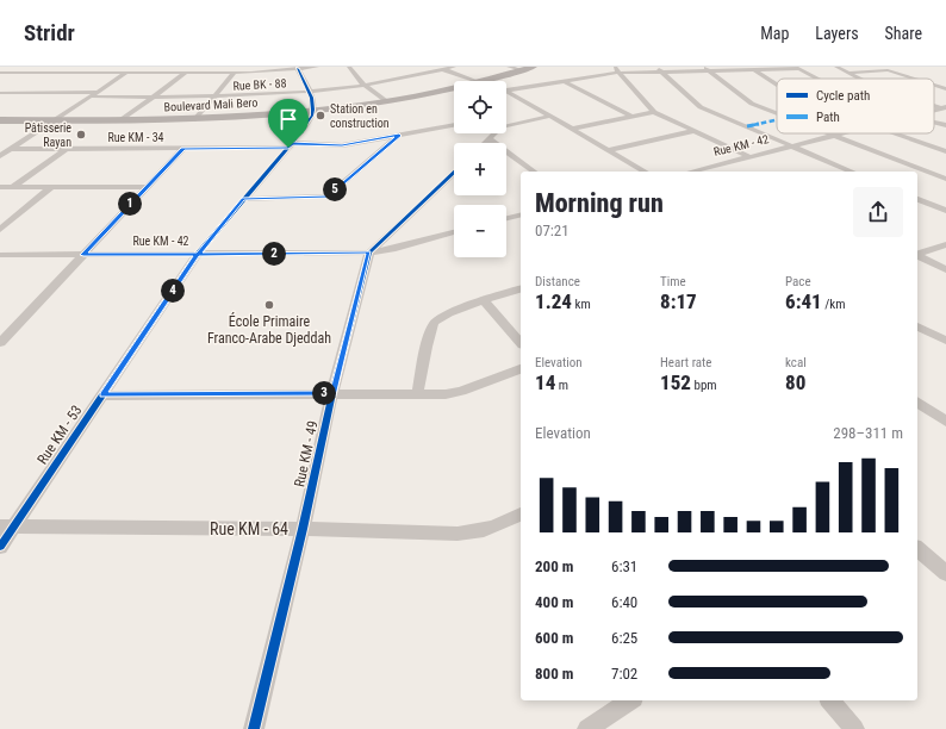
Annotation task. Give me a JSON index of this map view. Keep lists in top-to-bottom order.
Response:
{
  "streets": {
    "main road": ["Boulevard Mali Bero"],
    "street": [
      "Rue BK - 88",
      "Rue KM - 34",
      "Rue KM - 42",
      "Rue KM - 53",
      "Rue KM - 49",
      "Rue KM - 64"
    ]
  },
  "crossings": [
    ["Boulevard Mali Bero", "Rue KM - 53"],
    ["Rue KM - 34", "Rue KM - 53"],
    ["Rue KM - 42", "Rue KM - 53"],
    ["Rue KM - 42", "Rue KM - 49"],
    ["Rue KM - 53", "Rue KM - 64"],
    ["Rue KM - 49", "Rue KM - 64"]
  ],
  "places": ["Station en construction", "Pâtisserie Rayan", "École Primaire Franco-Arabe Djeddah"],
  "legend": ["Cycle path", "Path"],
  "page": {
    "header": "Stridr",
    "nav": ["Map", "Layers", "Share"],
    "map_buttons": ["+", "−"],
    "heading": ["Morning run", "07:21"],
    "pins": [
      "5",
      "1",
      "2",
      "4",
      "3"
    ],
    "stats": [
      ["Distance", "1.24 km"],
      ["Time", "8:17"],
      ["Pace", "6:41 /km"],
      ["Elevation", "14 m"],
      ["Heart rate", "152 bpm"],
      ["kcal", "80"]
    ],
    "chart": ["Elevation", "298–311 m"],
    "list": [
      {
        "name": "200 m",
        "note": "6:31"
      },
      {
        "name": "400 m",
        "note": "6:40"
      },
      {
        "name": "600 m",
        "note": "6:25"
      },
      {
        "name": "800 m",
        "note": "7:02"
      }
    ]
  }
}
